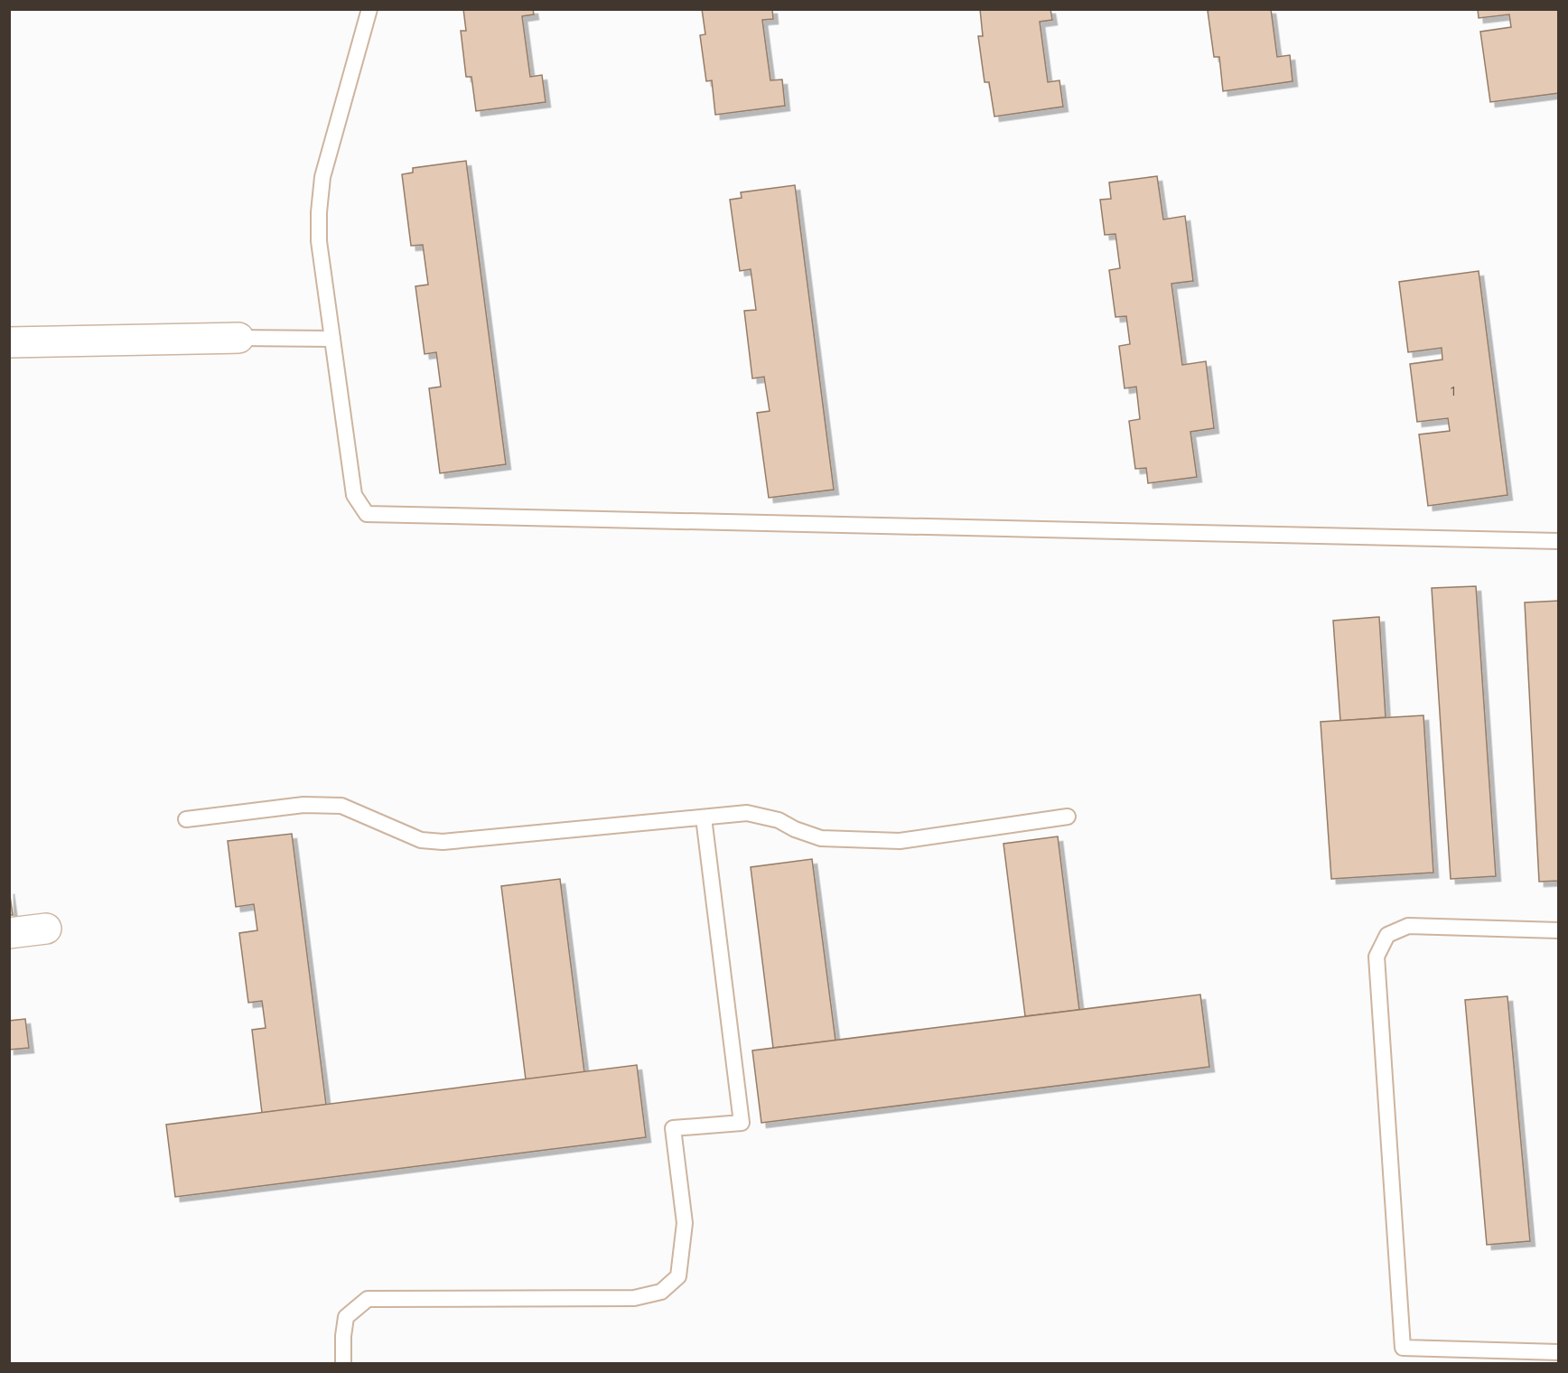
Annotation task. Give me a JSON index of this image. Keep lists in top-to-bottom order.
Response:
{
  "house_numbers": ["1"]
}
